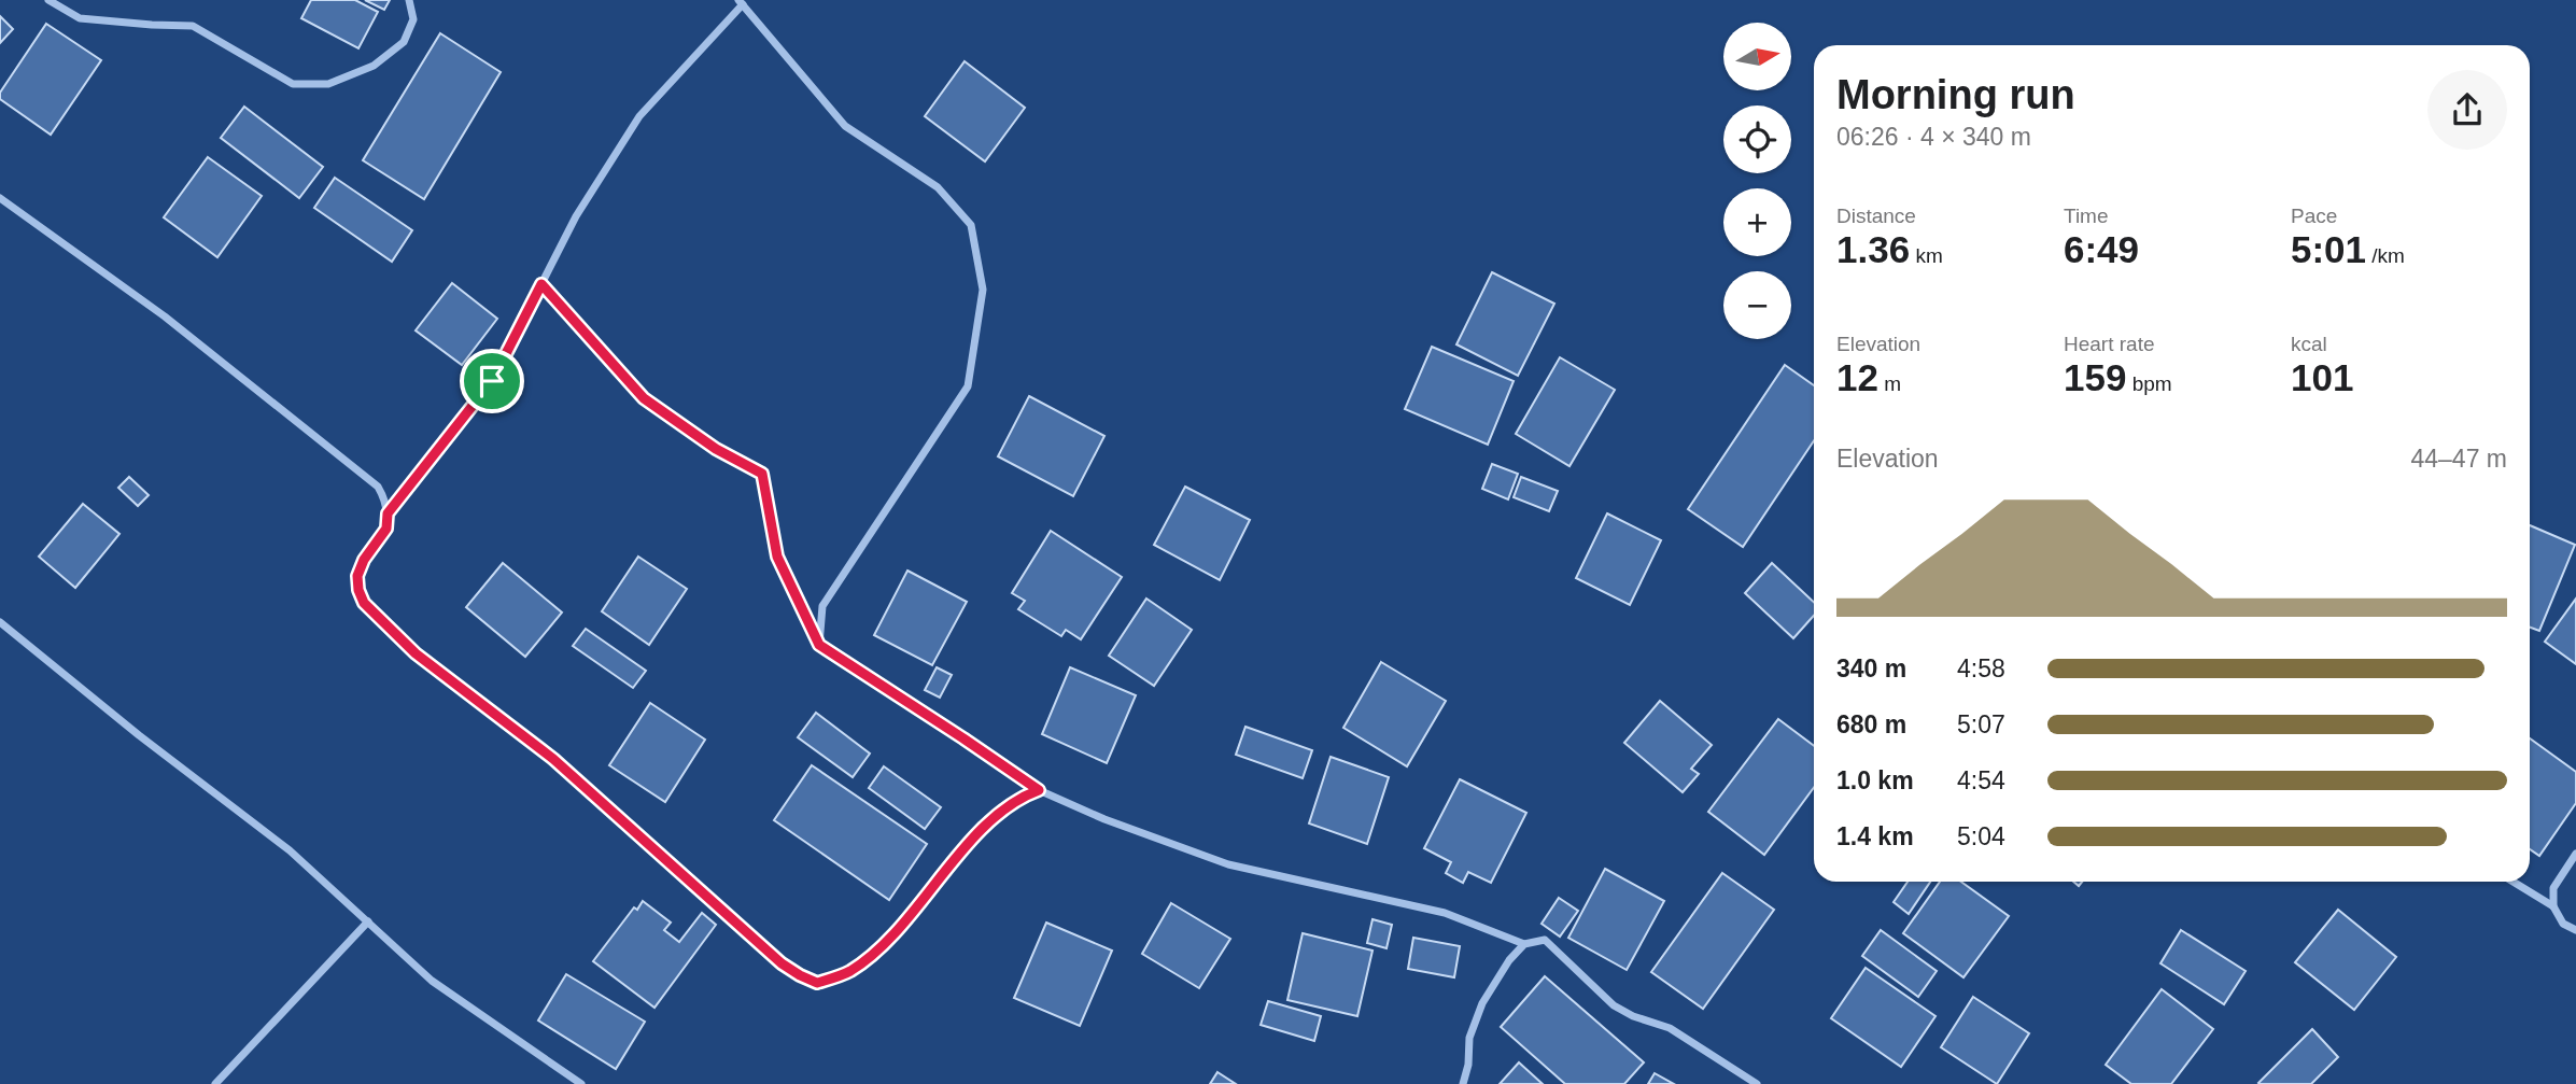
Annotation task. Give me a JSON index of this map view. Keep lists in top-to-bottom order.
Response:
{
  "north": "right",
  "page": {
    "map_buttons": ["+", "−"],
    "heading": ["Morning run", "06:26 · 4 × 340 m"],
    "stats": [
      ["Distance", "1.36 km"],
      ["Time", "6:49"],
      ["Pace", "5:01 /km"],
      ["Elevation", "12 m"],
      ["Heart rate", "159 bpm"],
      ["kcal", "101"]
    ],
    "chart": ["Elevation", "44–47 m"],
    "list": [
      {
        "name": "340 m",
        "note": "4:58"
      },
      {
        "name": "680 m",
        "note": "5:07"
      },
      {
        "name": "1.0 km",
        "note": "4:54"
      },
      {
        "name": "1.4 km",
        "note": "5:04"
      }
    ]
  }
}
